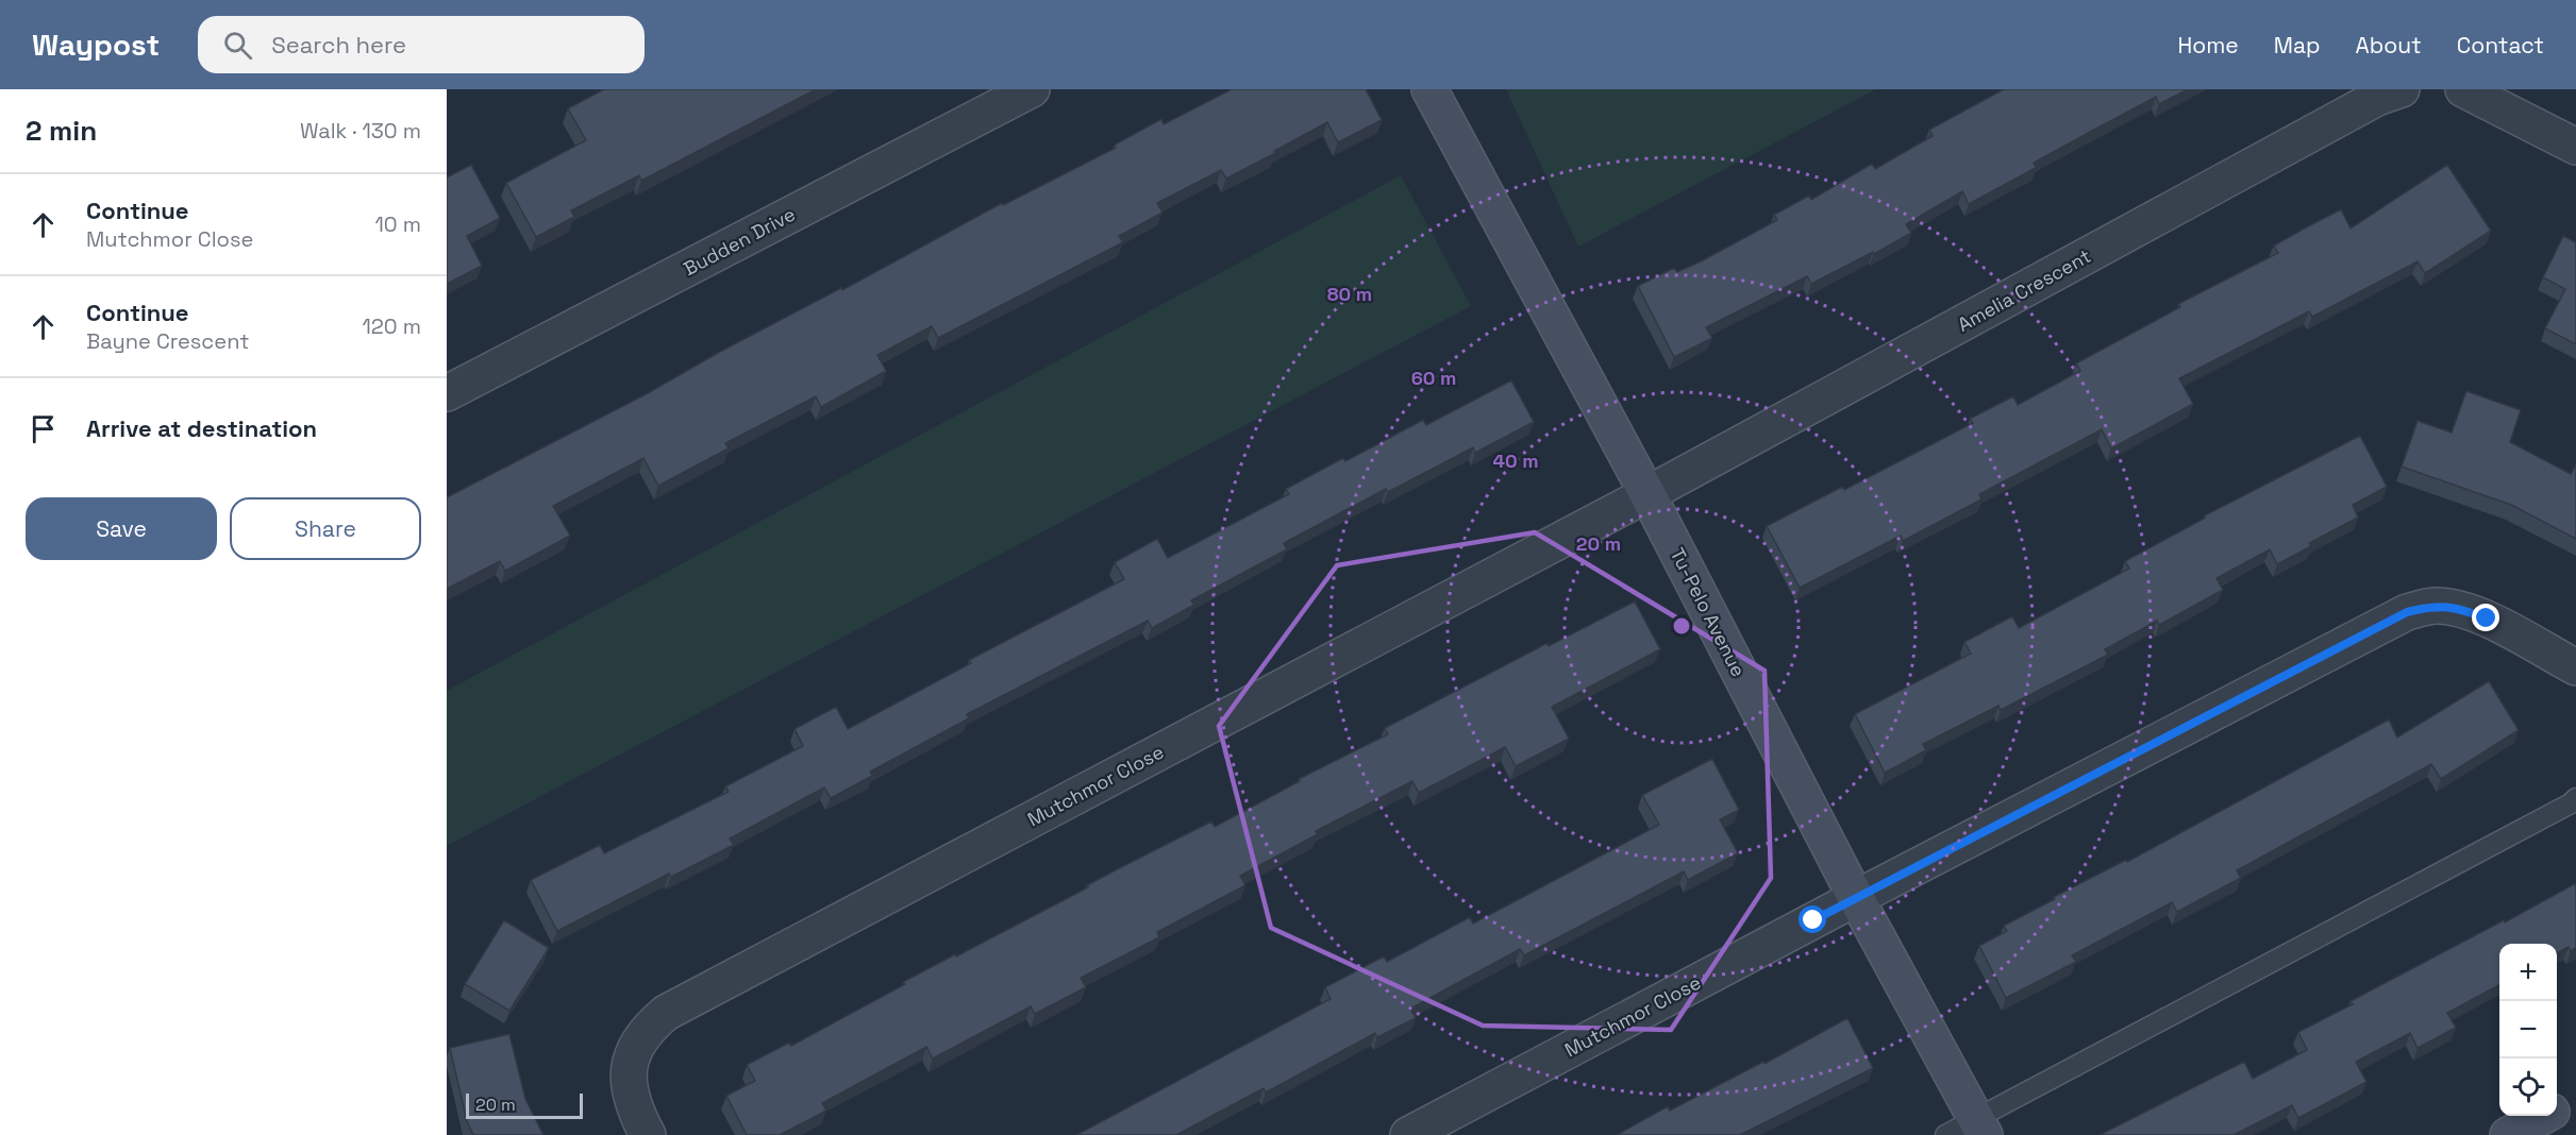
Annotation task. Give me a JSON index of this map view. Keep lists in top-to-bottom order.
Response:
{
  "streets": {
    "street": [
      "Budden Drive",
      "Amelia Crescent",
      "Tu-Pelo Avenue",
      "Mutchmor Close"
    ]
  },
  "crossings": [
    ["Amelia Crescent", "Tu-Pelo Avenue"],
    ["Amelia Crescent", "Mutchmor Close"],
    ["Tu-Pelo Avenue", "Mutchmor Close"]
  ],
  "scale_bar": "20 m",
  "page": {
    "header": "Waypost",
    "search": "Search here",
    "nav": [
      "Home",
      "Map",
      "About",
      "Contact"
    ],
    "heading": ["2 min", "Walk · 130 m"],
    "list": [
      ["Continue", "Mutchmor Close", "10 m"],
      ["Continue", "Bayne Crescent", "120 m"],
      "Arrive at destination"
    ],
    "buttons": ["Save", "Share"],
    "map_buttons": ["+", "−"],
    "scale": "20 m"
  },
  "rings": [
    "80 m",
    "60 m",
    "40 m",
    "20 m"
  ]
}
